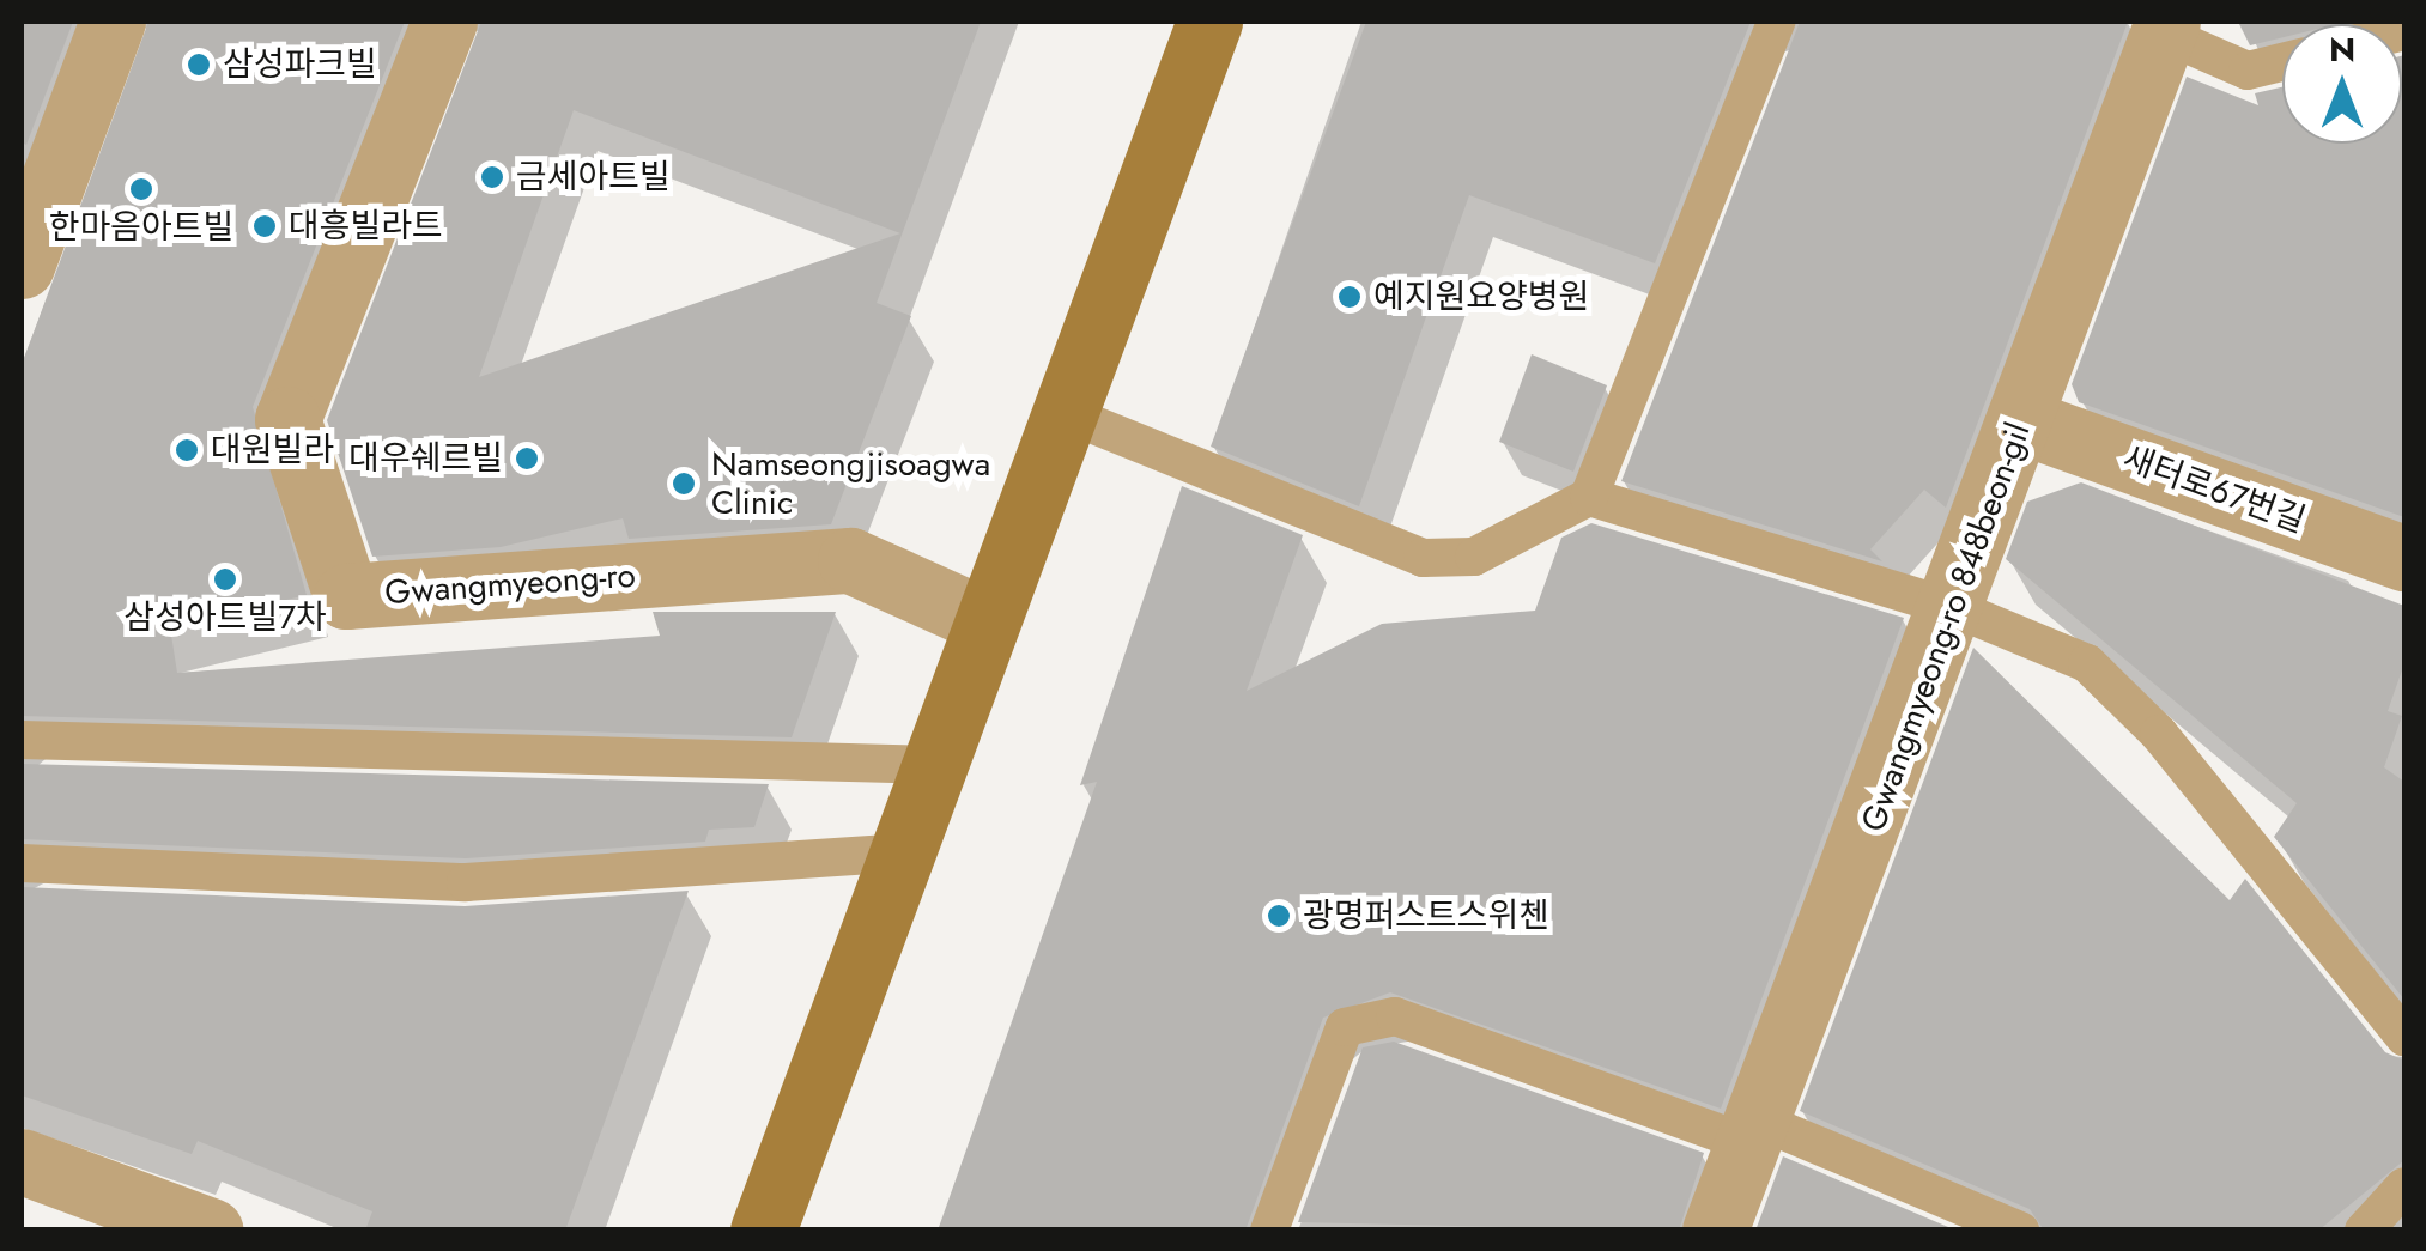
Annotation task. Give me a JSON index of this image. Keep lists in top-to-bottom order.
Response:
{
  "streets": {
    "street": ["새터로67번길", "Gwangmyeong-ro", "Gwangmyeong-ro 848beon-gil"]
  },
  "crossings": [
    ["새터로67번길", "Gwangmyeong-ro 848beon-gil"]
  ],
  "places": [
    "삼성파크빌",
    "금세아트빌",
    "한마음아트빌",
    "대흥빌라트",
    "예지원요양병원",
    "대원빌라",
    "대우쉐르빌",
    "Namseongjisoagwa Clinic",
    "삼성아트빌7차",
    "광명퍼스트스위첸"
  ],
  "north": "top"
}
